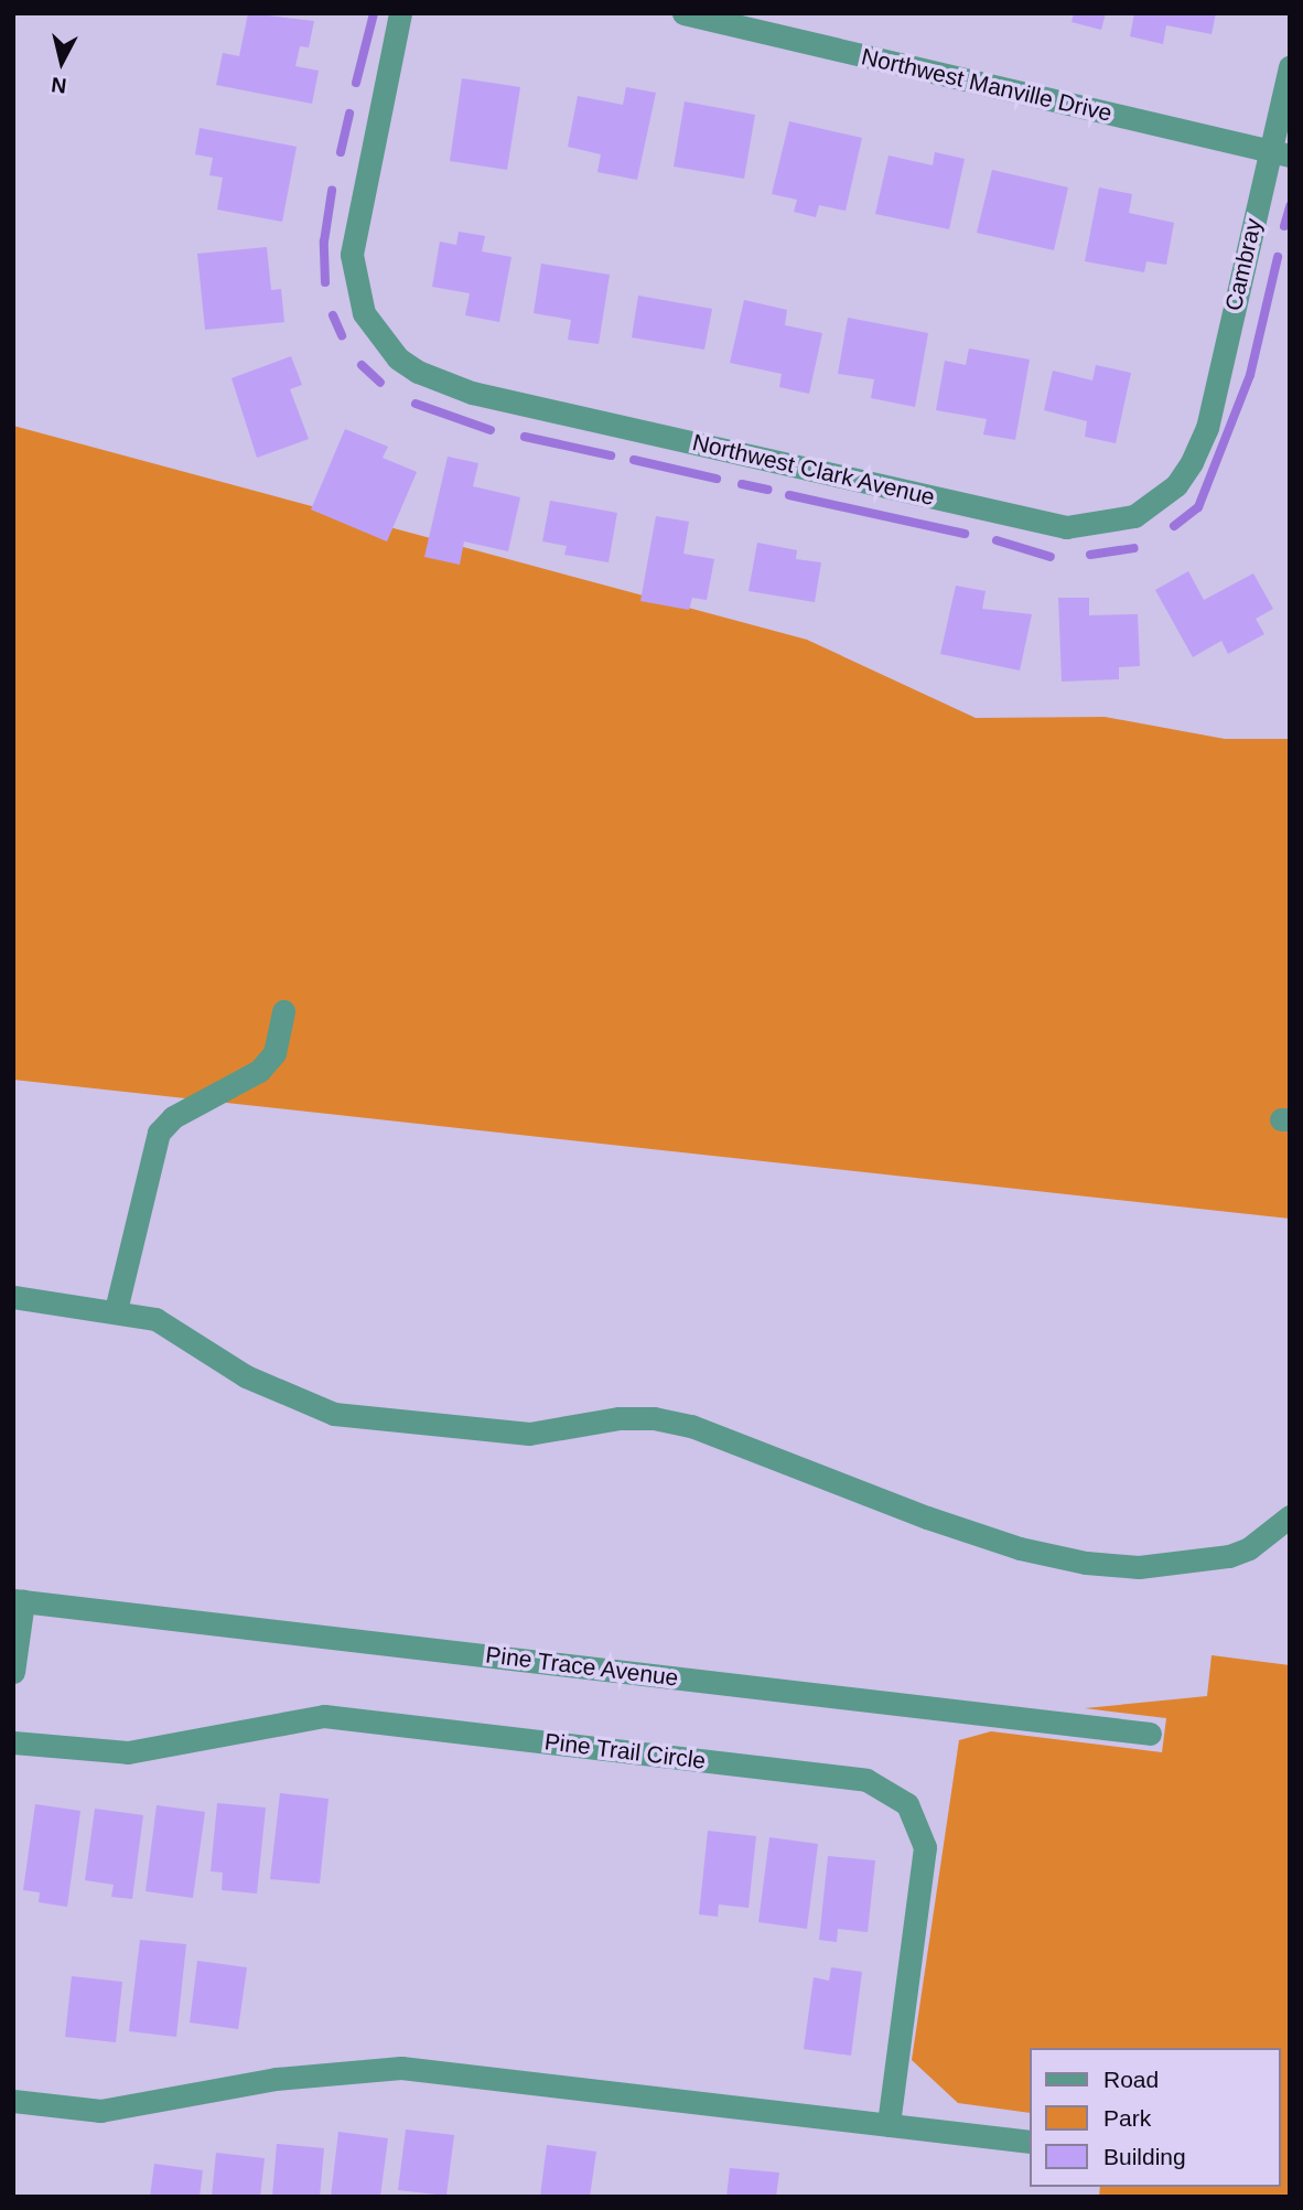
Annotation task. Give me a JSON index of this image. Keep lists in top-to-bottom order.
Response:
{
  "streets": {
    "street": [
      "Northwest Manville Drive",
      "Cambray",
      "Northwest Clark Avenue",
      "Pine Trace Avenue",
      "Pine Trail Circle"
    ]
  },
  "crossings": [
    ["Northwest Manville Drive", "Cambray"],
    ["Cambray", "Northwest Clark Avenue"]
  ],
  "legend": ["Road", "Park", "Building"],
  "north": "bottom"
}
